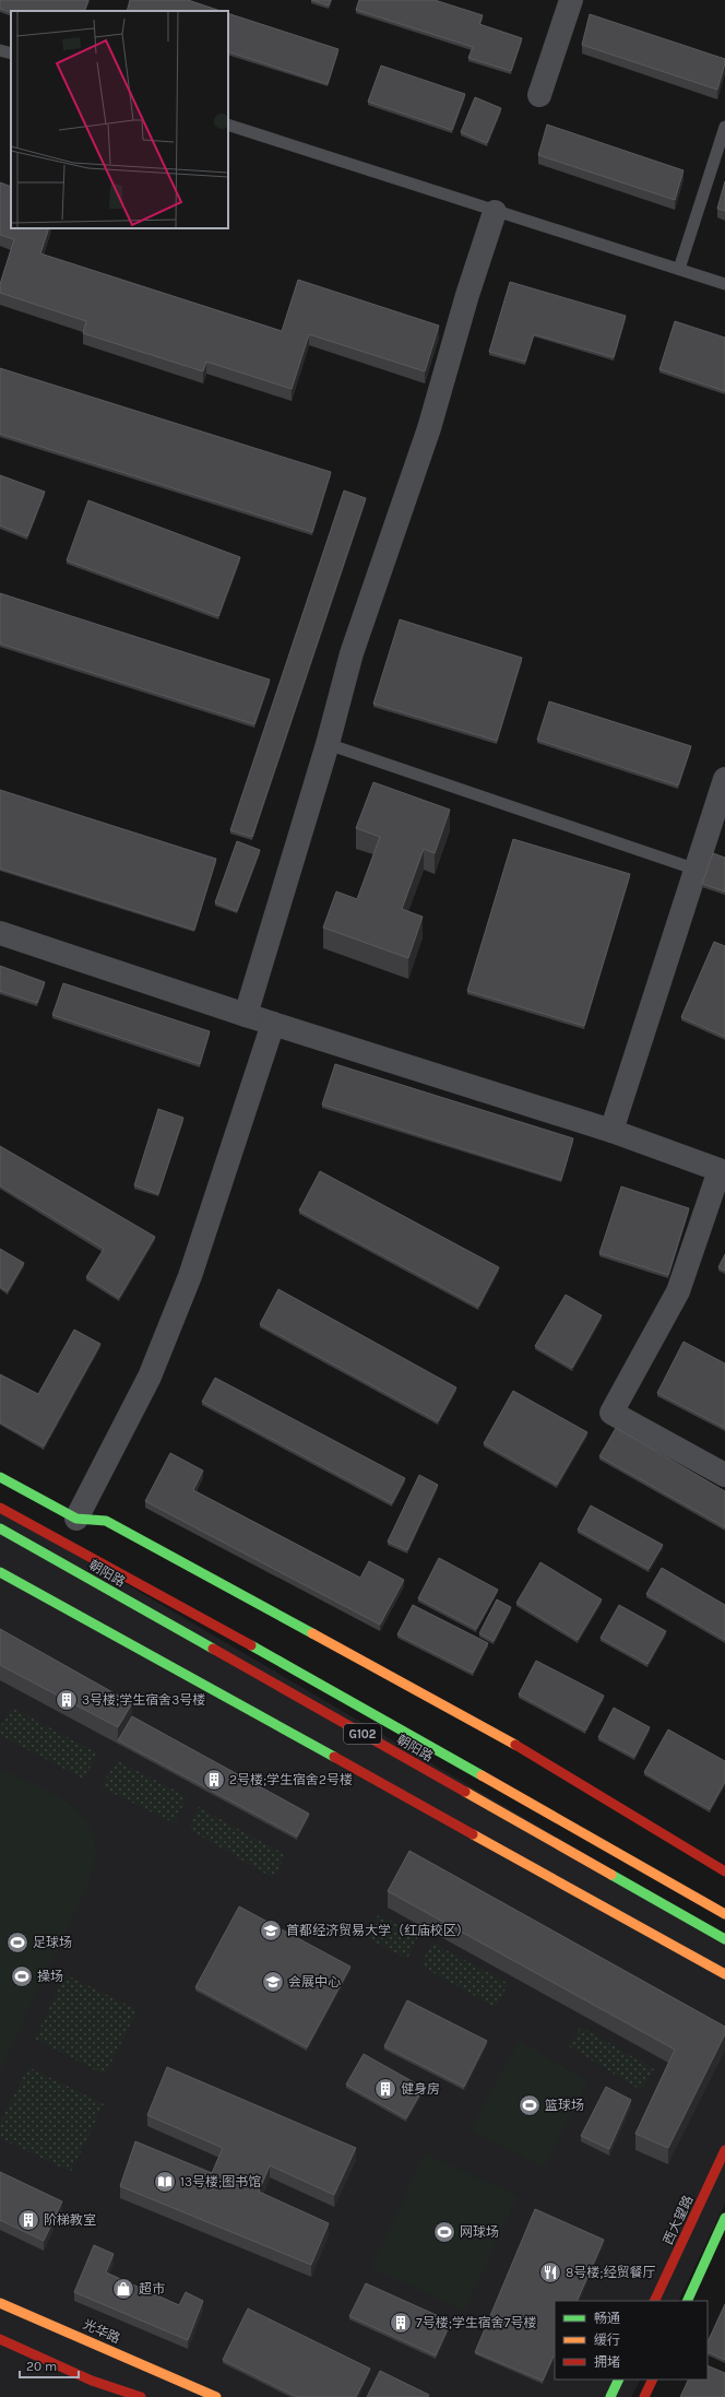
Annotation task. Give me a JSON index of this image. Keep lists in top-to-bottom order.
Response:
{
  "streets": {
    "main road": [
      "朝阳路",
      "G102",
      "西大望路",
      "光华路"
    ]
  },
  "places": {
    "building": [
      "3号楼;学生宿舍3号楼",
      "2号楼;学生宿舍2号楼",
      "健身房",
      "阶梯教室",
      "7号楼;学生宿舍7号楼"
    ],
    "school or university": ["首都经济贸易大学（红庙校区）", "会展中心"],
    "sports": [
      "足球场",
      "操场",
      "篮球场",
      "网球场"
    ],
    "library": ["13号楼;图书馆"],
    "restaurant": ["8号楼;经贸餐厅"],
    "shop": ["超市"]
  },
  "legend": ["畅通", "缓行", "拥堵"],
  "scale_bar": "20 m"
}
